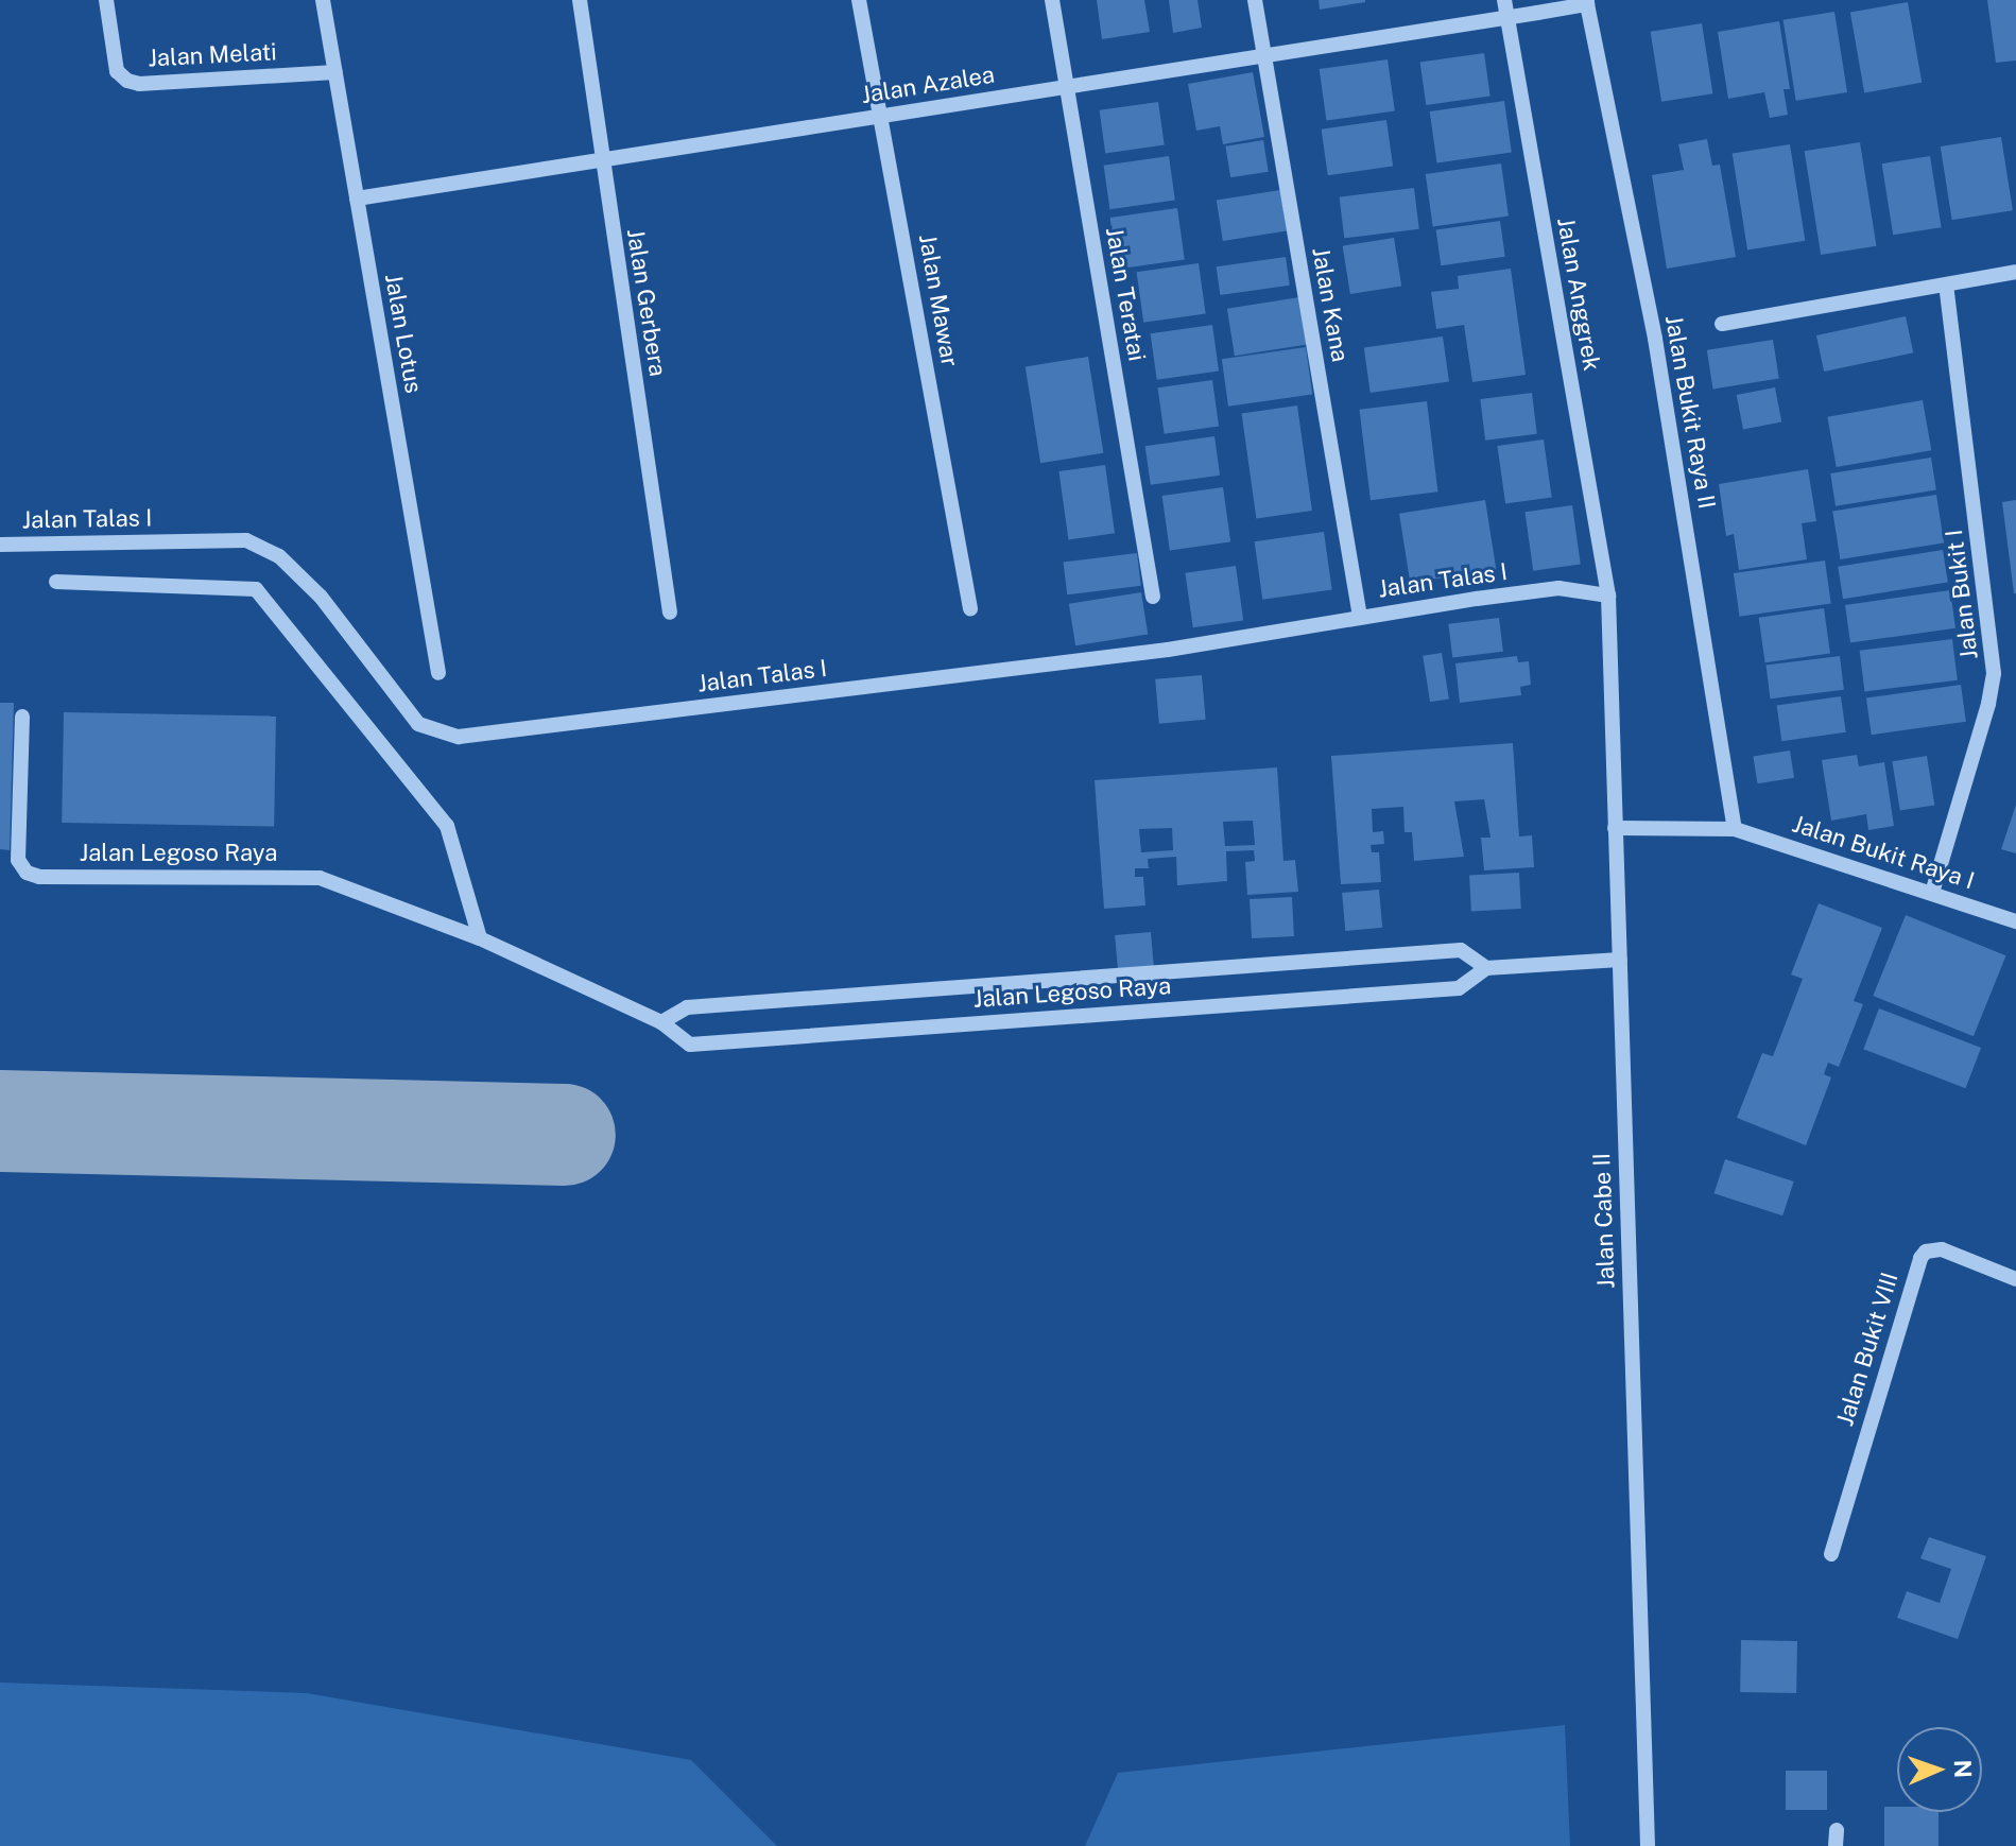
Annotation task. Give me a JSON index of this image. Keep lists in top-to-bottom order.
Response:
{
  "streets": {
    "street": [
      "Jalan Melati",
      "Jalan Azalea",
      "Jalan Teratai",
      "Jalan Anggrek",
      "Jalan Mawar",
      "Jalan Gerbera",
      "Jalan Kana",
      "Jalan Lotus",
      "Jalan Bukit Raya II",
      "Jalan Talas I",
      "Jalan Bukit I",
      "Jalan Bukit Raya I",
      "Jalan Legoso Raya",
      "Jalan Cabe II",
      "Jalan Bukit VIII"
    ]
  },
  "crossings": [
    ["Jalan Melati", "Jalan Lotus"],
    ["Jalan Azalea", "Jalan Teratai"],
    ["Jalan Azalea", "Jalan Anggrek"],
    ["Jalan Azalea", "Jalan Mawar"],
    ["Jalan Azalea", "Jalan Gerbera"],
    ["Jalan Azalea", "Jalan Kana"],
    ["Jalan Azalea", "Jalan Lotus"],
    ["Jalan Azalea", "Jalan Bukit Raya II"],
    ["Jalan Anggrek", "Jalan Talas I"],
    ["Jalan Anggrek", "Jalan Cabe II"],
    ["Jalan Kana", "Jalan Talas I"],
    ["Jalan Bukit Raya II", "Jalan Bukit Raya I"],
    ["Jalan Talas I", "Jalan Cabe II"],
    ["Jalan Bukit I", "Jalan Bukit Raya I"],
    ["Jalan Bukit Raya I", "Jalan Cabe II"],
    ["Jalan Legoso Raya", "Jalan Cabe II"]
  ],
  "north": "right"
}
